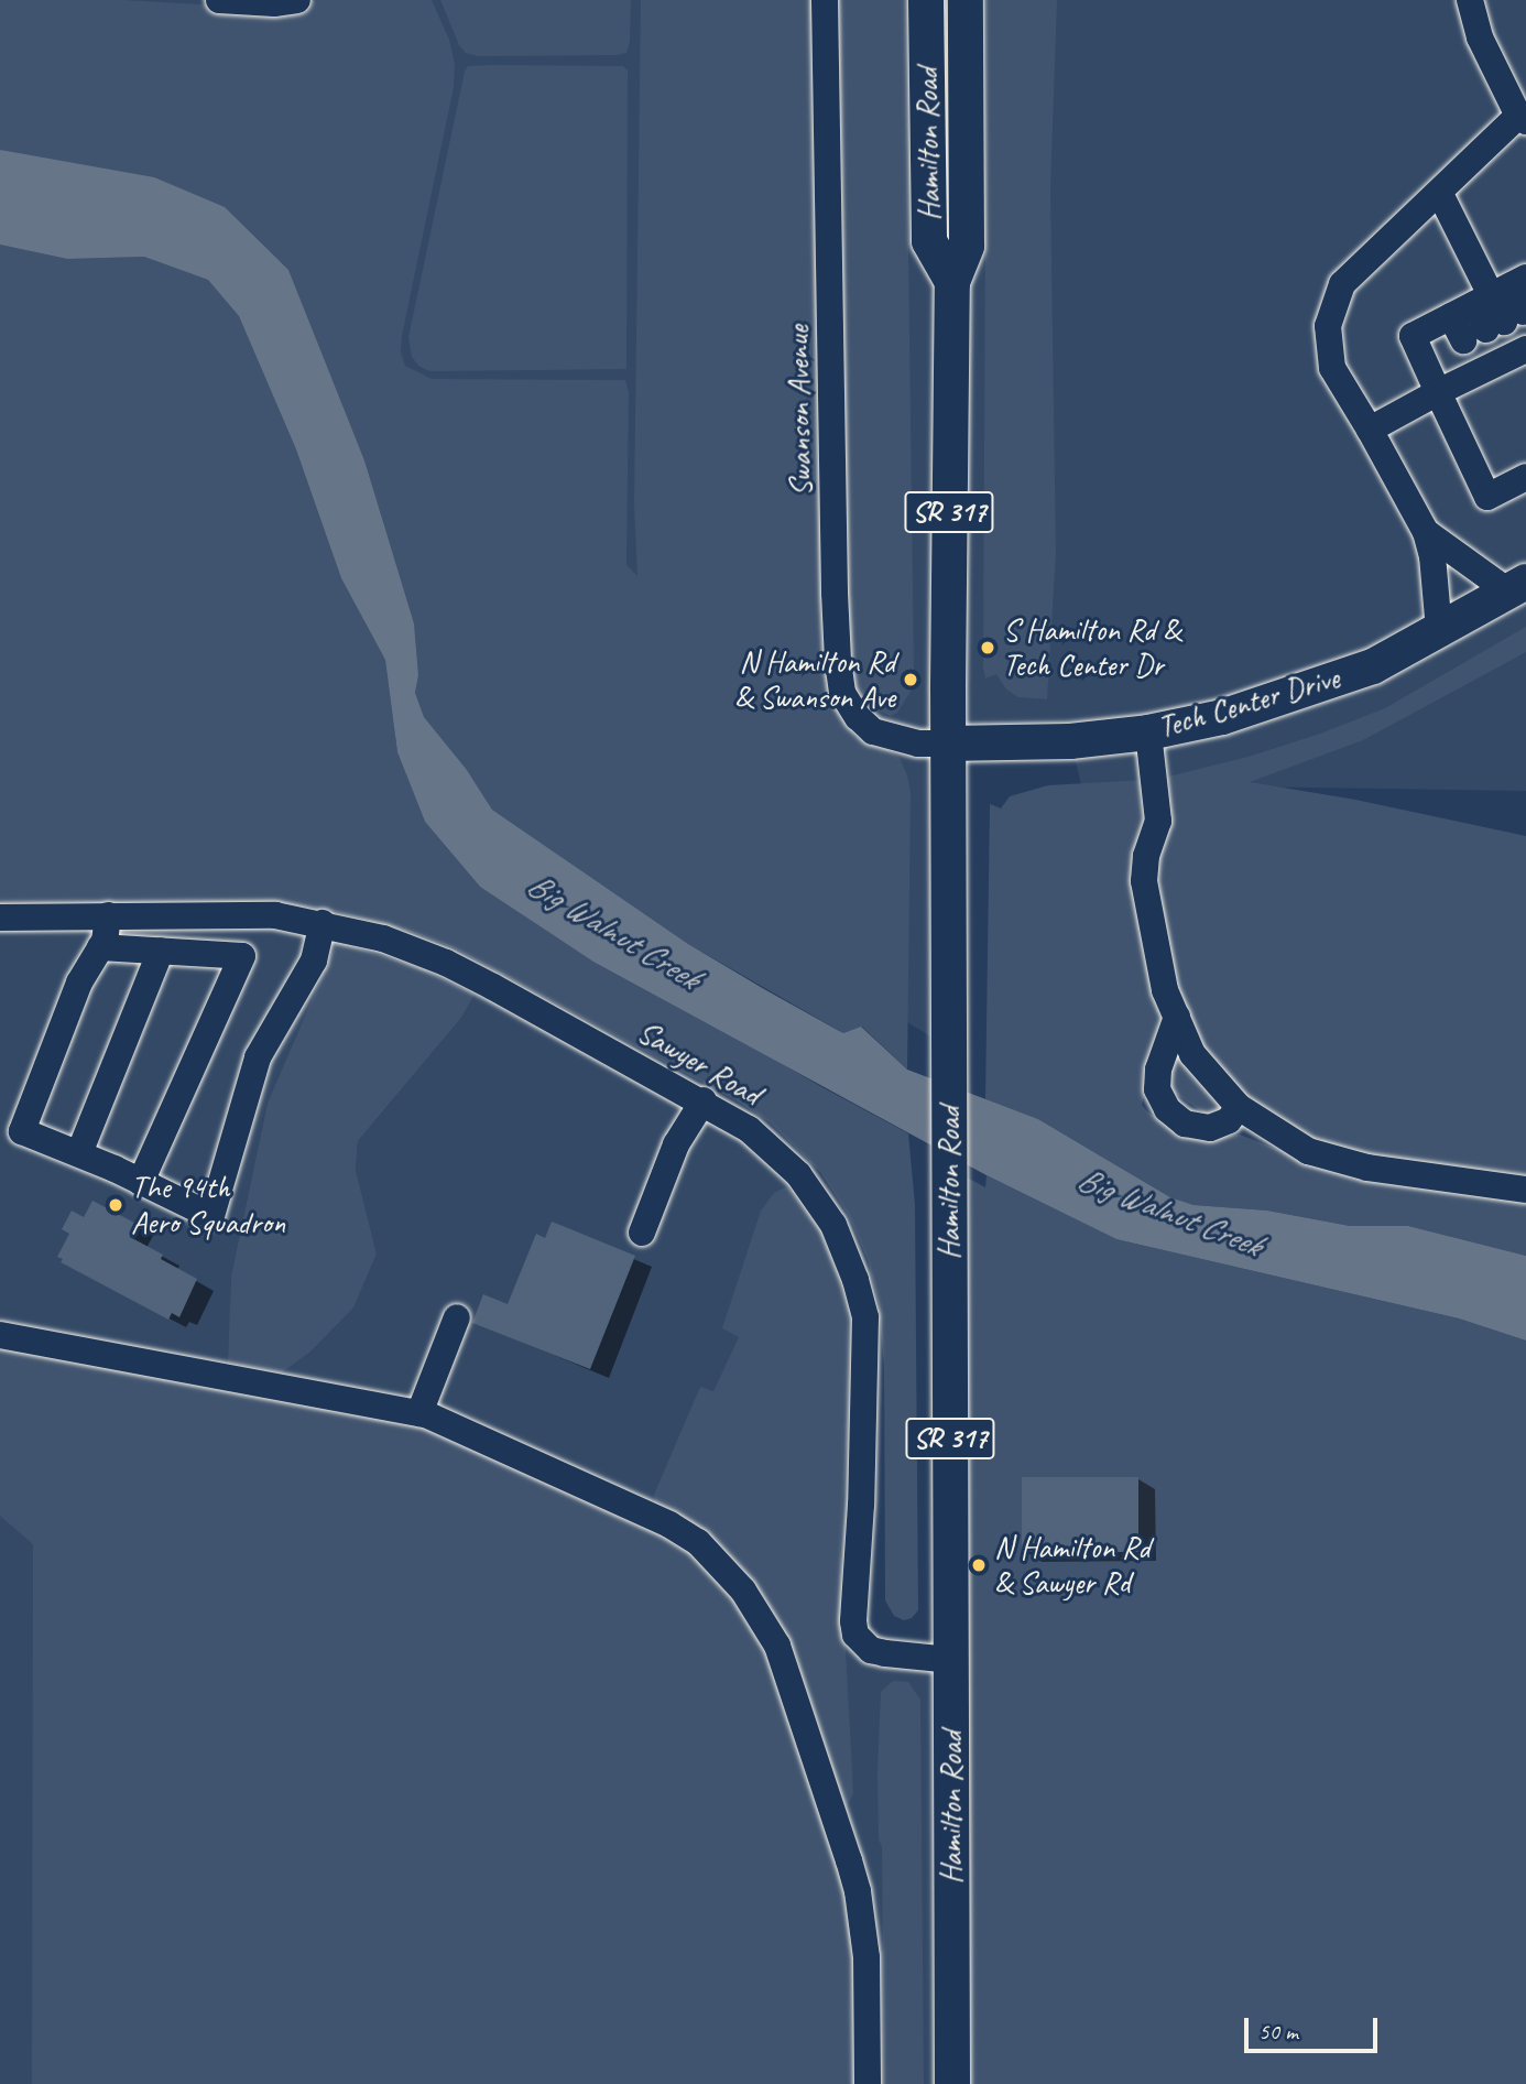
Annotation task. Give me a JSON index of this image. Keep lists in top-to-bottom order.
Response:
{
  "streets": {
    "main road": ["Hamilton Road", "SR 317", "Tech Center Drive"],
    "street": ["Swanson Avenue", "Sawyer Road"]
  },
  "crossings": [
    ["Hamilton Road", "Swanson Avenue"],
    ["Hamilton Road", "Tech Center Drive"],
    ["Hamilton Road", "Sawyer Road"],
    ["Swanson Avenue", "Tech Center Drive"]
  ],
  "water": ["Big Walnut Creek"],
  "places": [
    "S Hamilton Rd & Tech Center Dr",
    "N Hamilton Rd & Swanson Ave",
    "The 94th Aero Squadron",
    "N Hamilton Rd & Sawyer Rd"
  ],
  "scale_bar": "50 m"
}
